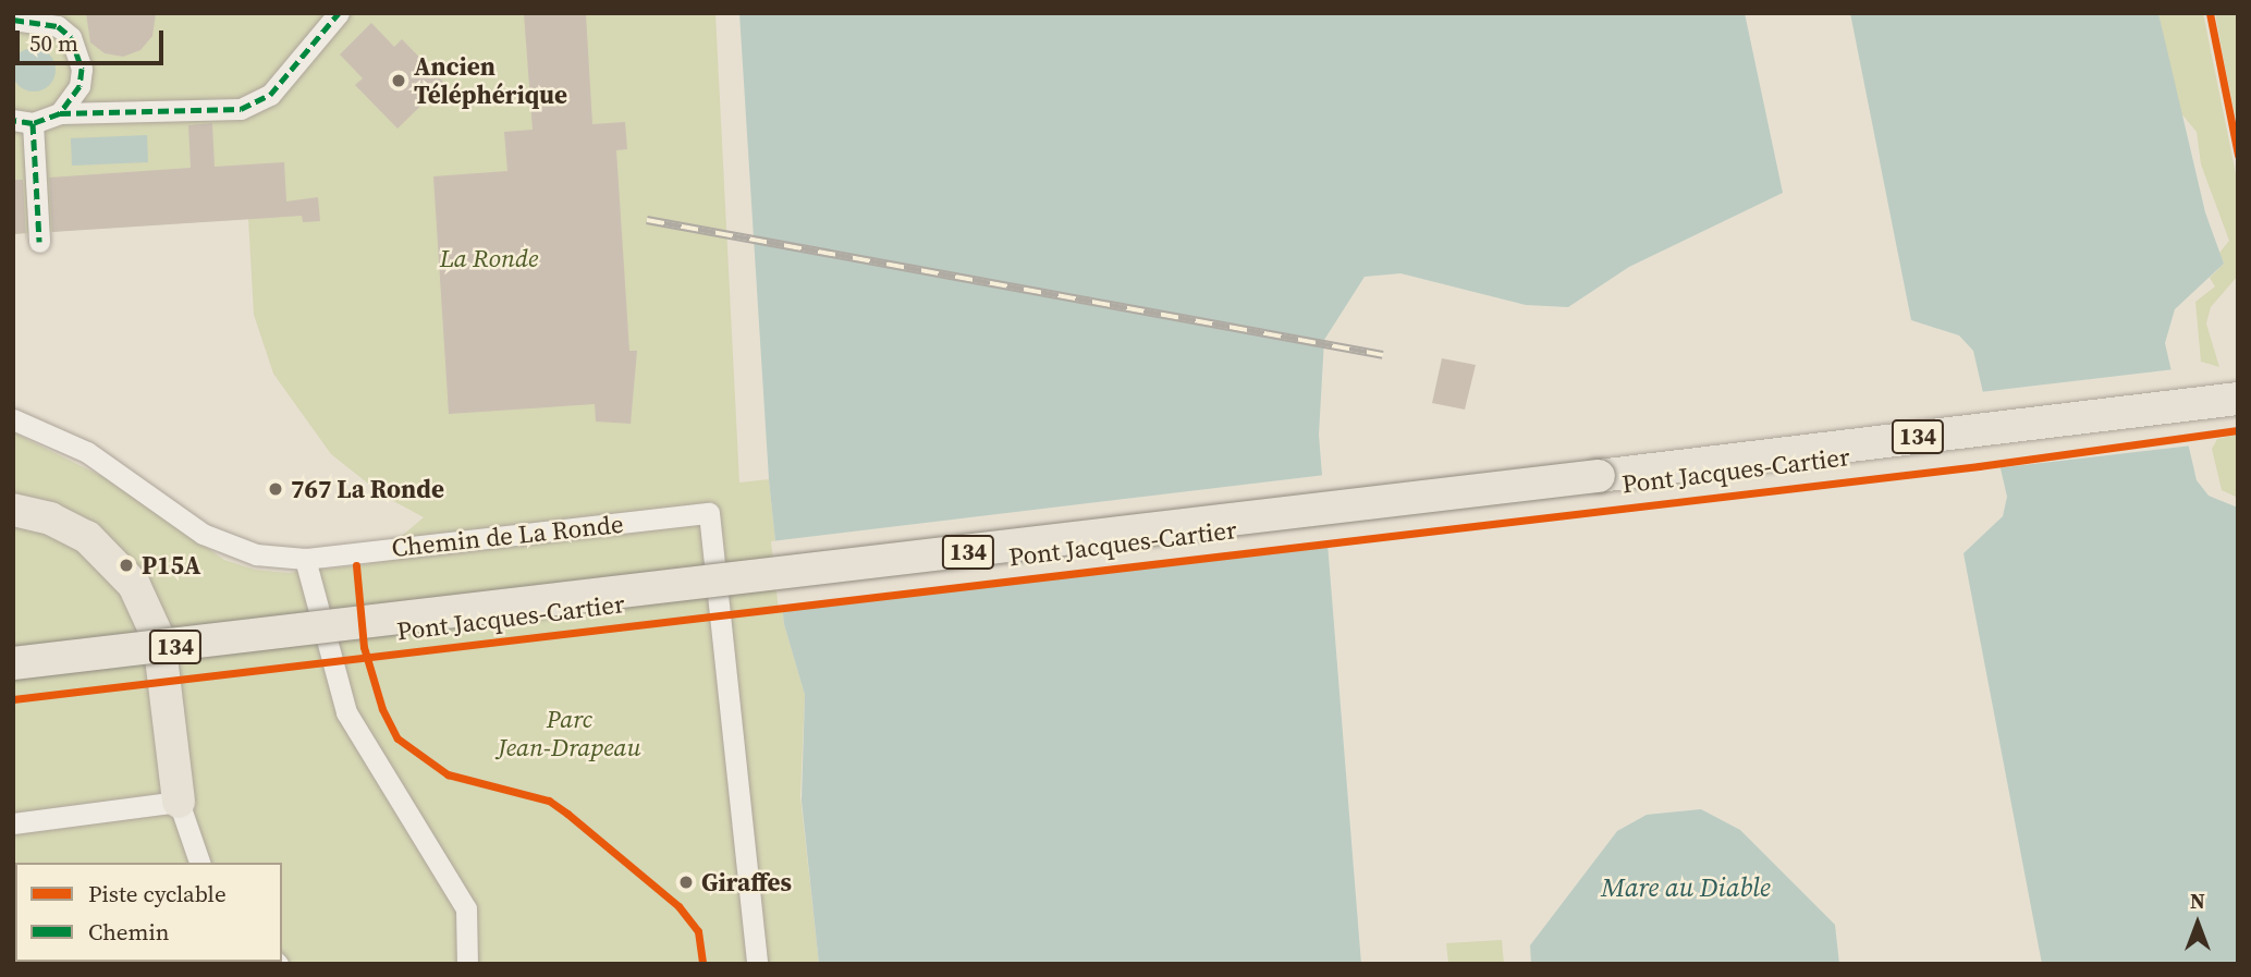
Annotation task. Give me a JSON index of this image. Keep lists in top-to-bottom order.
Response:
{
  "streets": {
    "main road": ["134", "Pont Jacques-Cartier"],
    "street": ["Chemin de La Ronde"]
  },
  "water": ["Mare au Diable"],
  "parks": ["La Ronde", "Parc Jean-Drapeau"],
  "places": [
    "Ancien Téléphérique",
    "767 La Ronde",
    "P15A",
    "Giraffes"
  ],
  "legend": ["Piste cyclable", "Chemin"],
  "scale_bar": "50 m",
  "north": "top"
}
